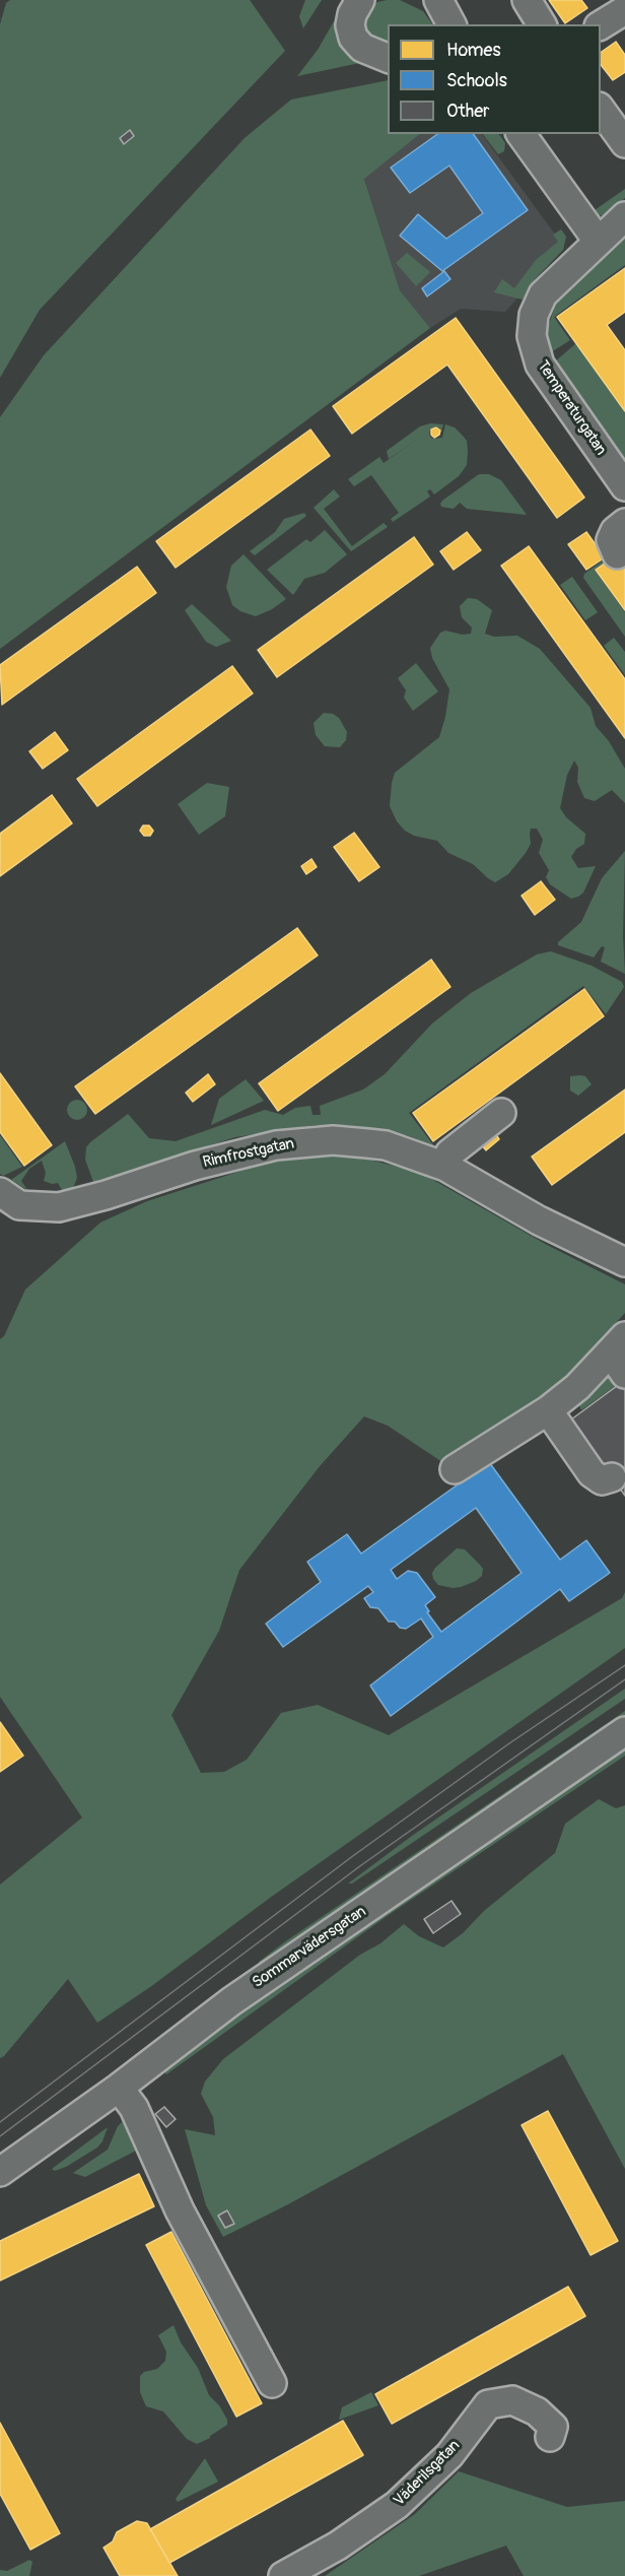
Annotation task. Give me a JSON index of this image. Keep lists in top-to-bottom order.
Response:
{
  "streets": {
    "street": [
      "Temperaturgatan",
      "Rimfrostgatan",
      "Sommarvädersgatan",
      "Väderilsgatan"
    ]
  },
  "legend": ["Homes", "Schools", "Other"]
}
